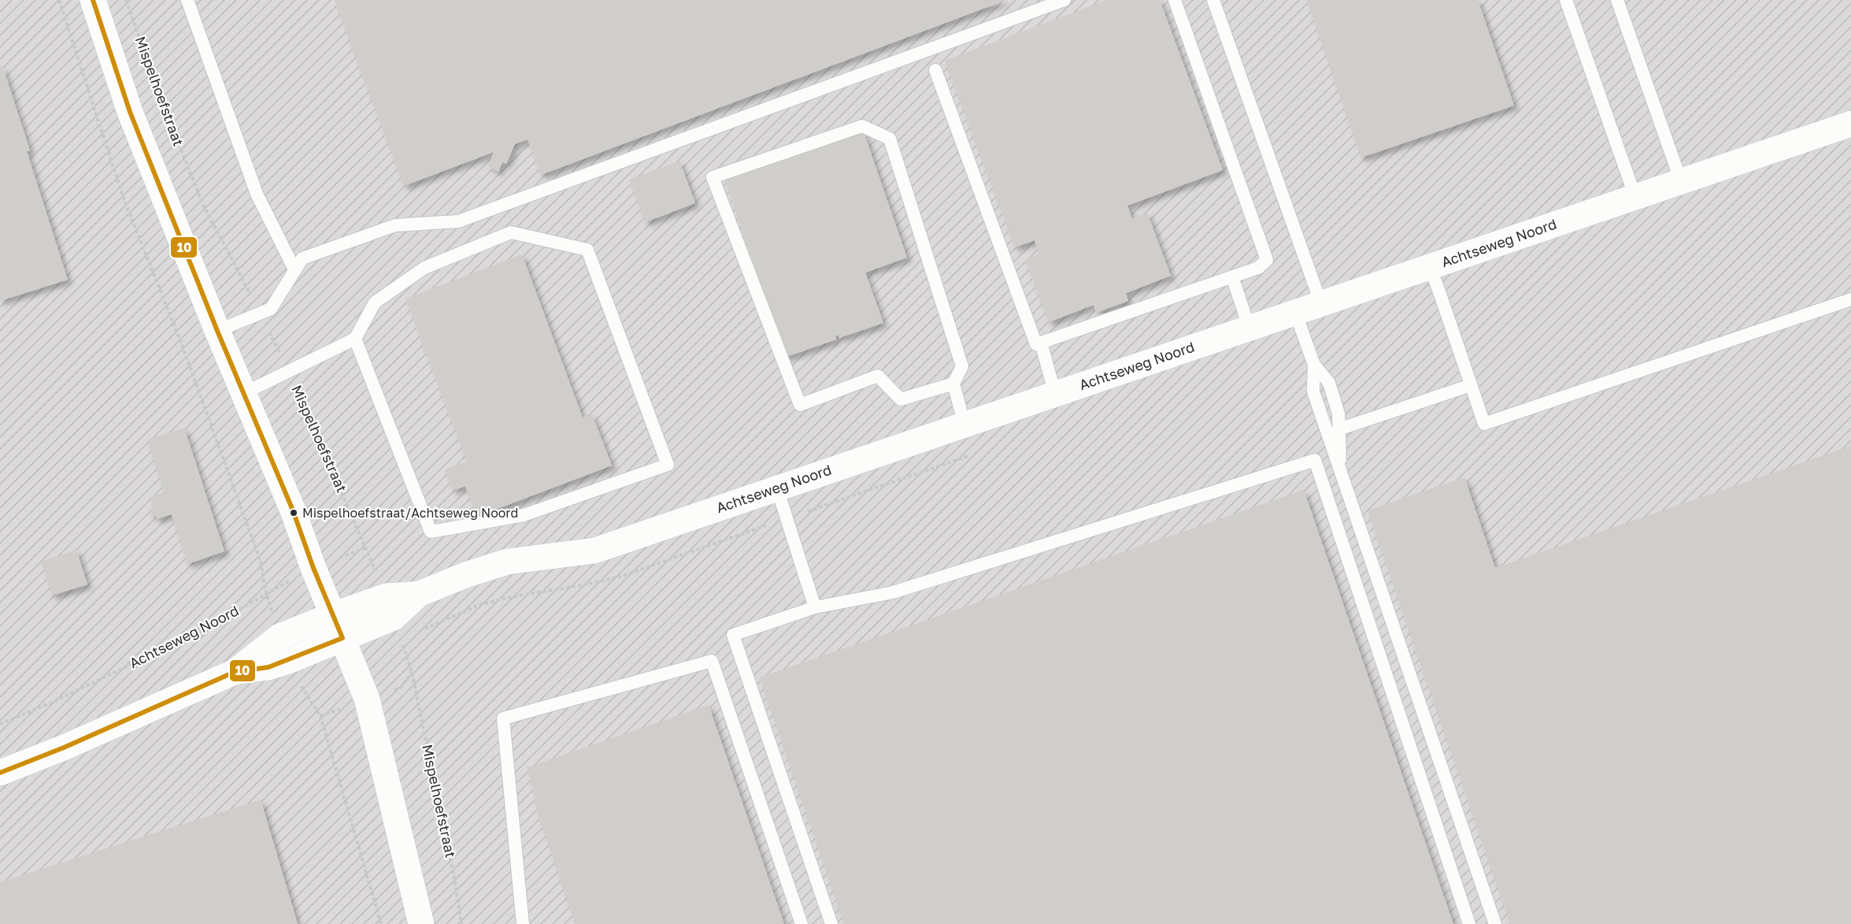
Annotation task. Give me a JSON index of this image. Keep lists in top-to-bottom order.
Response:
{
  "streets": {
    "street": ["Achtseweg Noord"],
    "path": ["Mispelhoefstraat"]
  },
  "crossings": [
    ["Mispelhoefstraat", "Achtseweg Noord"]
  ],
  "places": ["Mispelhoefstraat/Achtseweg Noord"],
  "lines": ["transit line 10"]
}
